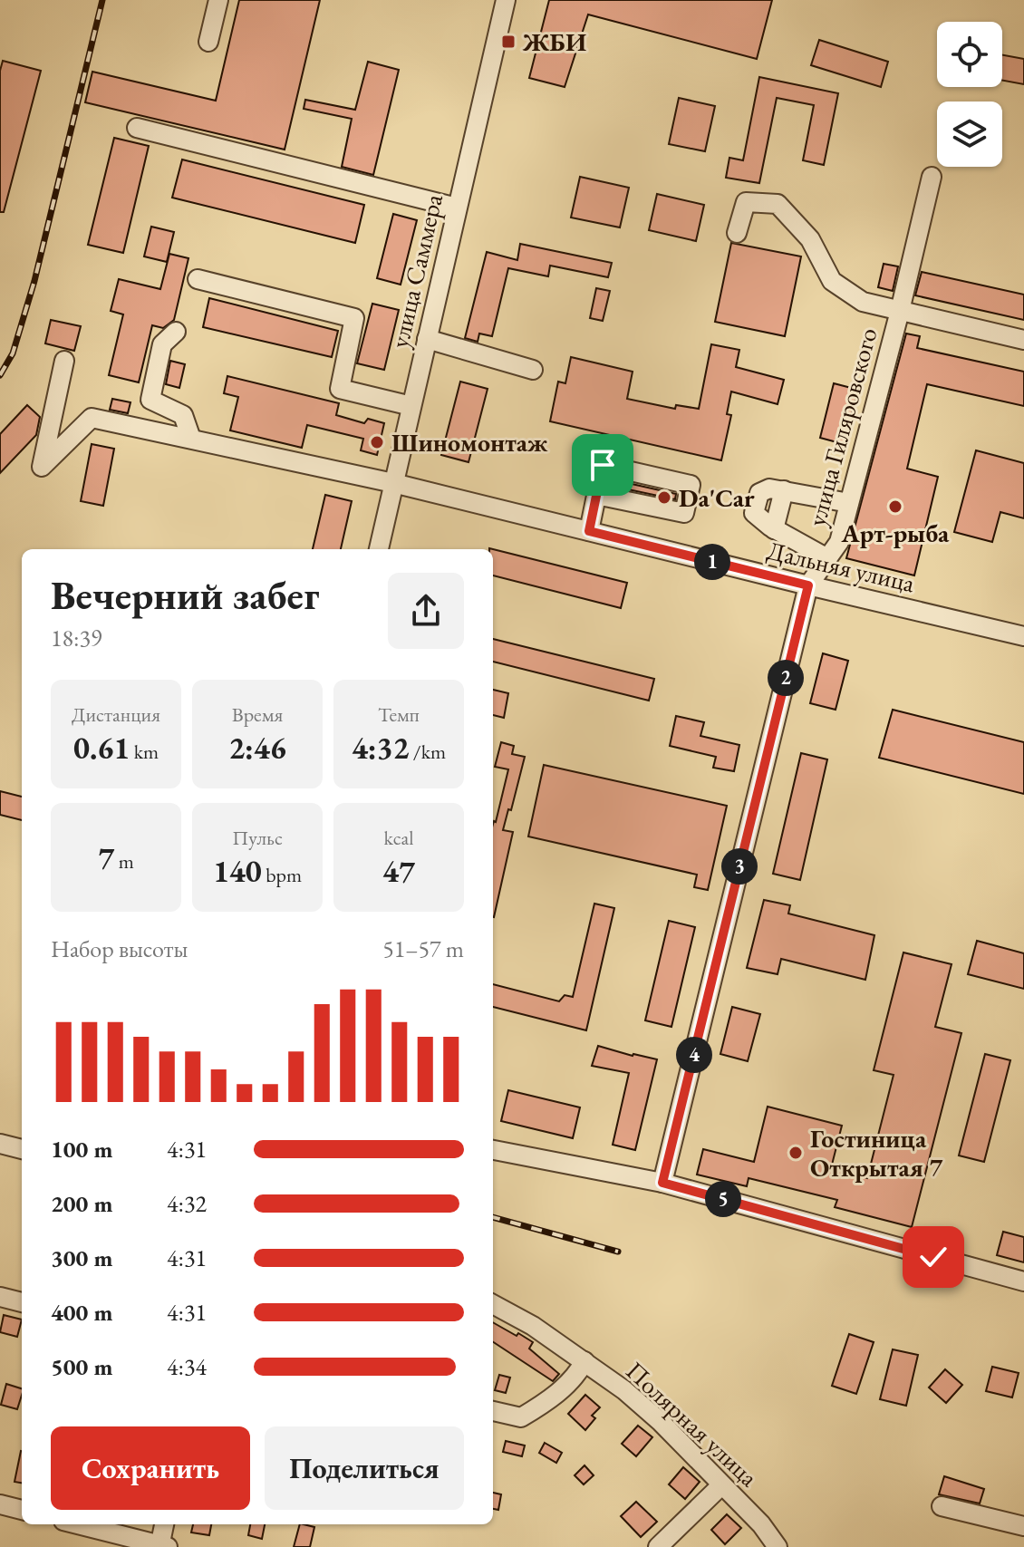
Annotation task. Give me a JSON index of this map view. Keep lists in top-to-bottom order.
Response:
{
  "streets": {
    "street": [
      "улица Саммера",
      "улица Гиляровского",
      "Дальняя улица",
      "Полярная улица"
    ]
  },
  "crossings": [
    ["улица Саммера", "Дальняя улица"],
    ["улица Гиляровского", "Дальняя улица"]
  ],
  "places": {
    "transit": ["ЖБИ"],
    "other": [
      "Шиномонтаж",
      "Da'Car",
      "Арт-рыба",
      "Гостиница Открытая 7"
    ]
  },
  "page": {
    "pins": [
      "1",
      "2",
      "3",
      "4",
      "5"
    ],
    "heading": ["Вечерний забег", "18:39"],
    "stats": [
      ["Дистанция", "0.61 km"],
      ["Время", "2:46"],
      ["Темп", "4:32 /km"],
      ["7 m"],
      ["Пульс", "140 bpm"],
      ["kcal", "47"]
    ],
    "chart": ["Набор высоты", "51–57 m"],
    "list": [
      {
        "name": "100 m",
        "note": "4:31"
      },
      {
        "name": "200 m",
        "note": "4:32"
      },
      {
        "name": "300 m",
        "note": "4:31"
      },
      {
        "name": "400 m",
        "note": "4:31"
      },
      {
        "name": "500 m",
        "note": "4:34"
      }
    ],
    "buttons": ["Сохранить", "Поделиться"]
  }
}
